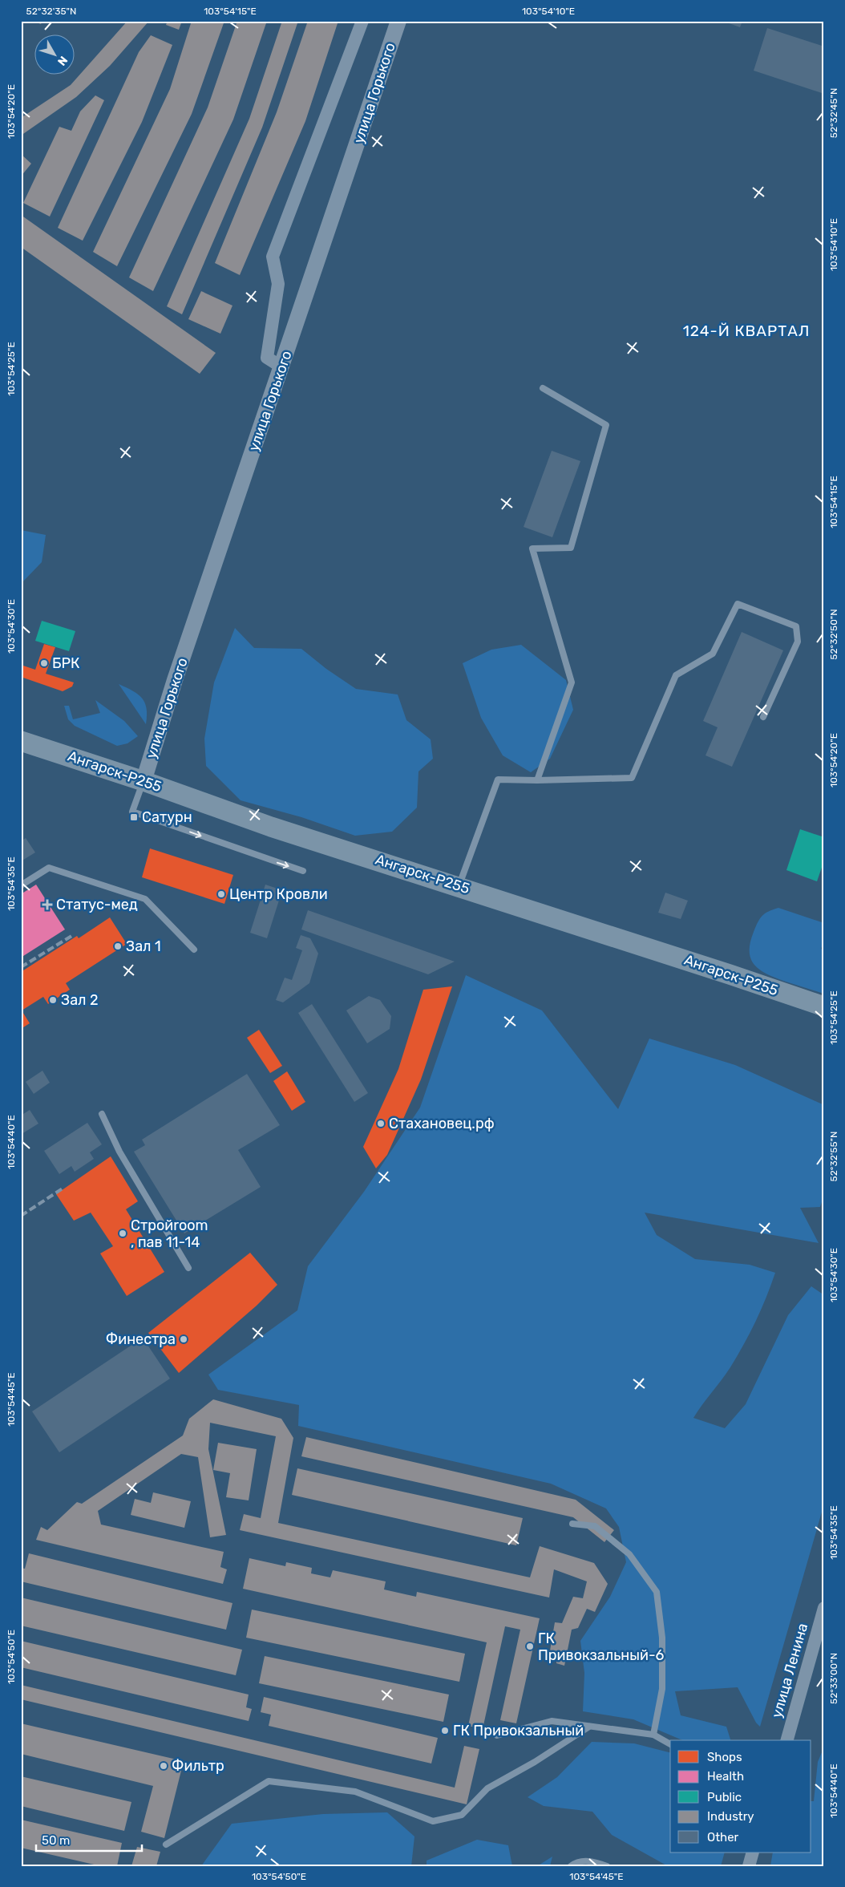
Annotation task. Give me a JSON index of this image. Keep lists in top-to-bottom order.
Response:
{
  "streets": {
    "main road": ["Ангарск-Р255"],
    "street": ["улица Горького", "улица Ленина"]
  },
  "crossings": [
    ["улица Горького", "Ангарск-Р255"]
  ],
  "districts": ["124-Й КВАРТАЛ"],
  "places": {
    "other": [
      "БРК",
      "Центр Кровли",
      "Зал 1",
      "Зал 2",
      "Стахановец.рф",
      "Стройroom , пав 11-14",
      "Финестра",
      "ГК Привокзальный-6",
      "ГК Привокзальный",
      "Фильтр"
    ],
    "transit": ["Сатурн"],
    "health": ["Статус-мед"]
  },
  "legend": [
    "Shops",
    "Health",
    "Public",
    "Industry",
    "Other"
  ],
  "scale_bar": "50 m",
  "north": "bottom right",
  "coordinates": [
    "52°32'35\"N",
    "103°54'15\"E",
    "103°54'10\"E",
    "103°54'20\"E",
    "52°32'45\"N",
    "103°54'25\"E",
    "103°54'30\"E",
    "52°32'50\"N",
    "103°54'35\"E",
    "103°54'40\"E",
    "52°32'55\"N",
    "103°54'45\"E",
    "103°54'50\"E",
    "52°33'00\"N"
  ]
}
